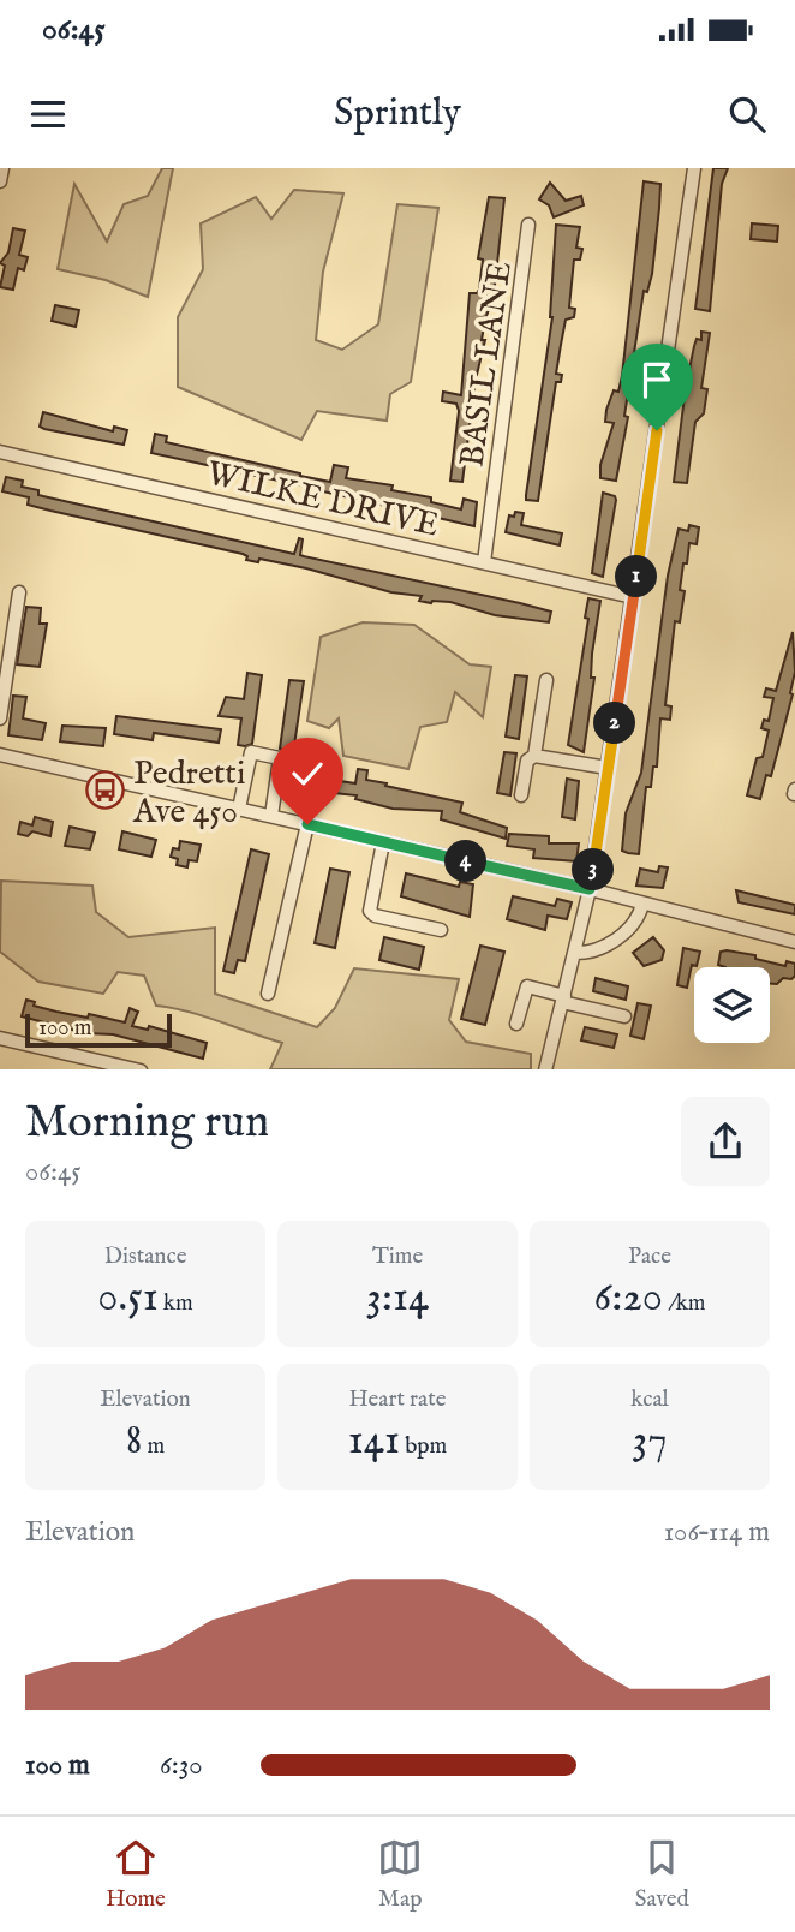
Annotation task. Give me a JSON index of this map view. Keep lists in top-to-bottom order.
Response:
{
  "streets": {
    "street": ["BASIL LANE", "WILKE DRIVE"]
  },
  "crossings": [
    ["BASIL LANE", "WILKE DRIVE"]
  ],
  "places": {
    "bus stop": ["Pedretti Ave 450"]
  },
  "scale_bar": "100 m",
  "page": {
    "status": "06:45",
    "header": "Sprintly",
    "pins": [
      "1",
      "2",
      "4",
      "3"
    ],
    "scale": "100 m",
    "heading": ["Morning run", "06:45"],
    "stats": [
      ["Distance", "0.51 km"],
      ["Time", "3:14"],
      ["Pace", "6:20 /km"],
      ["Elevation", "8 m"],
      ["Heart rate", "141 bpm"],
      ["kcal", "37"]
    ],
    "chart": ["Elevation", "106–114 m"],
    "list": [
      {
        "name": "100 m",
        "note": "6:30"
      }
    ],
    "tabs": ["Home", "Map", "Saved"]
  }
}
